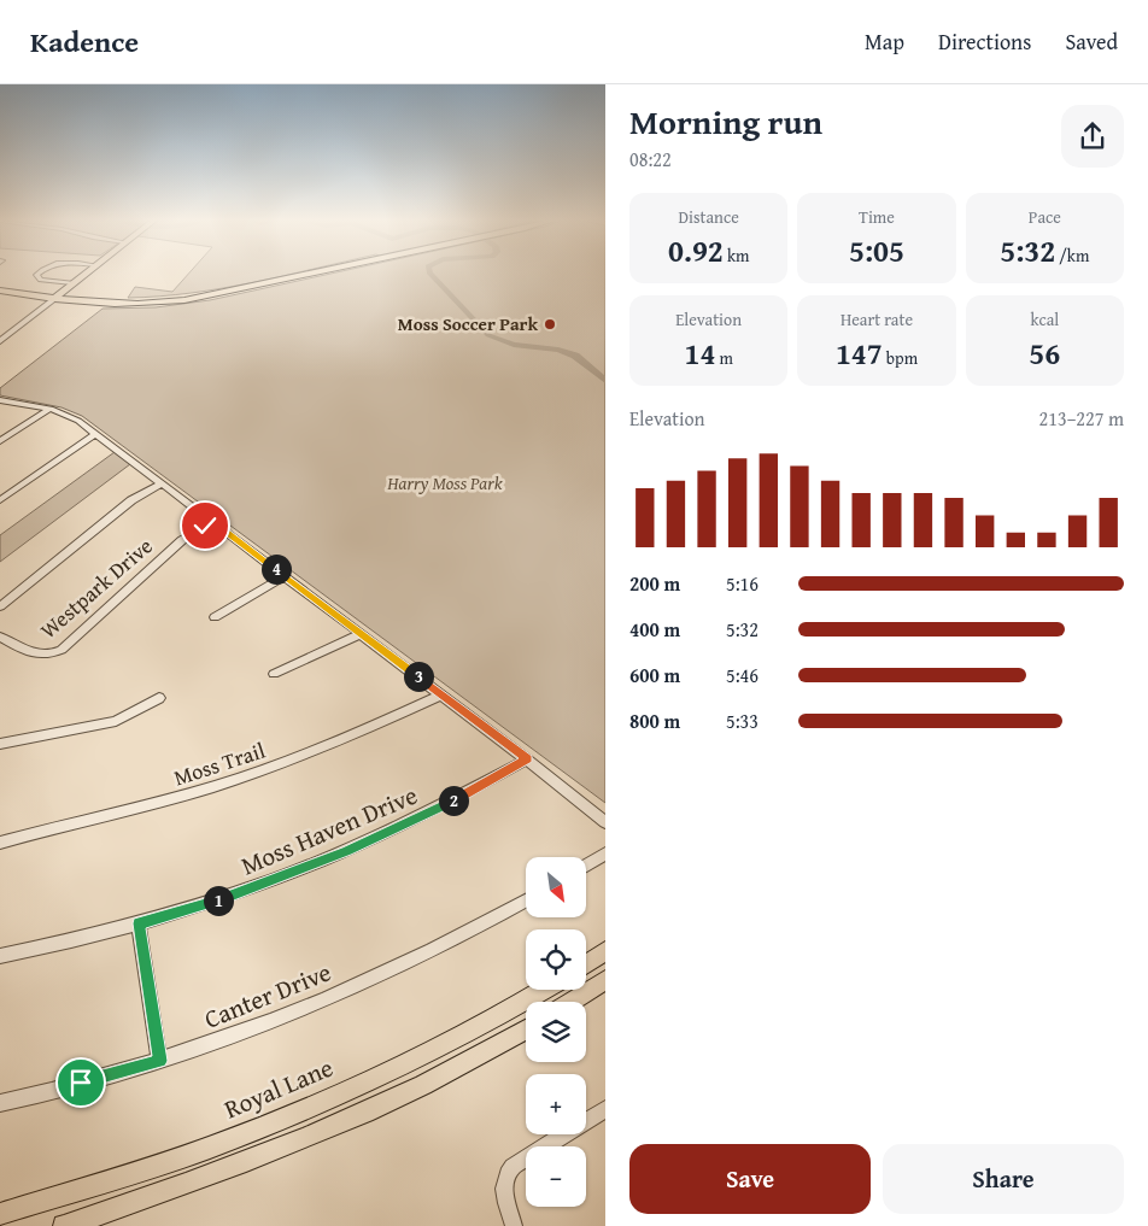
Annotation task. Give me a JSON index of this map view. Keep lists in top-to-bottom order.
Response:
{
  "streets": {
    "main road": ["Royal Lane"],
    "street": [
      "Westpark Drive",
      "Moss Trail",
      "Moss Haven Drive",
      "Canter Drive"
    ]
  },
  "parks": ["Harry Moss Park"],
  "places": ["Moss Soccer Park"],
  "north": "bottom right",
  "page": {
    "header": "Kadence",
    "nav": ["Map", "Directions", "Saved"],
    "heading": ["Morning run", "08:22"],
    "stats": [
      ["Distance", "0.92 km"],
      ["Time", "5:05"],
      ["Pace", "5:32 /km"],
      ["Elevation", "14 m"],
      ["Heart rate", "147 bpm"],
      ["kcal", "56"]
    ],
    "chart": ["Elevation", "213–227 m"],
    "pins": [
      "4",
      "3",
      "2",
      "1"
    ],
    "list": [
      {
        "name": "200 m",
        "note": "5:16"
      },
      {
        "name": "400 m",
        "note": "5:32"
      },
      {
        "name": "600 m",
        "note": "5:46"
      },
      {
        "name": "800 m",
        "note": "5:33"
      }
    ],
    "map_buttons": ["+", "−"],
    "buttons": ["Save", "Share"]
  }
}
